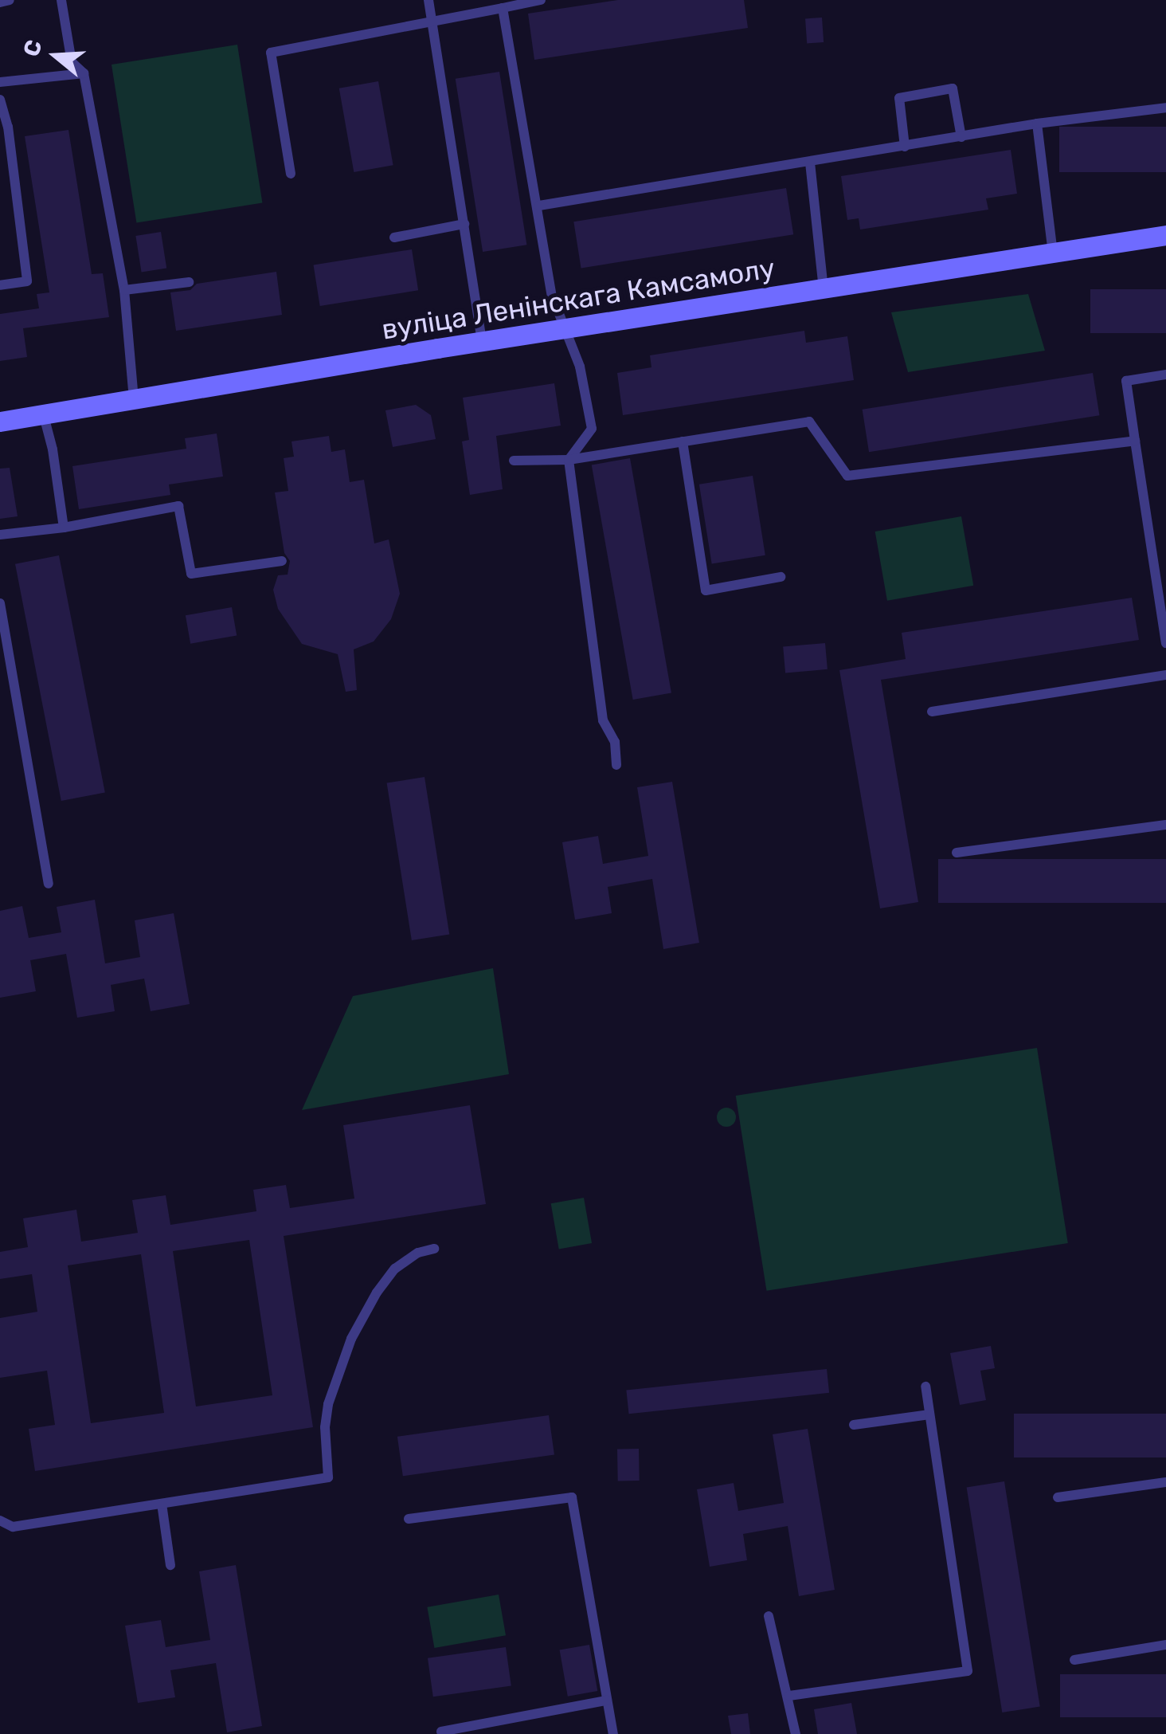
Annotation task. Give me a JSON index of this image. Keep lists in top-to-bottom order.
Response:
{
  "streets": {
    "main road": ["вуліца Ленінскага Камсамолу"]
  },
  "north": "left"
}
